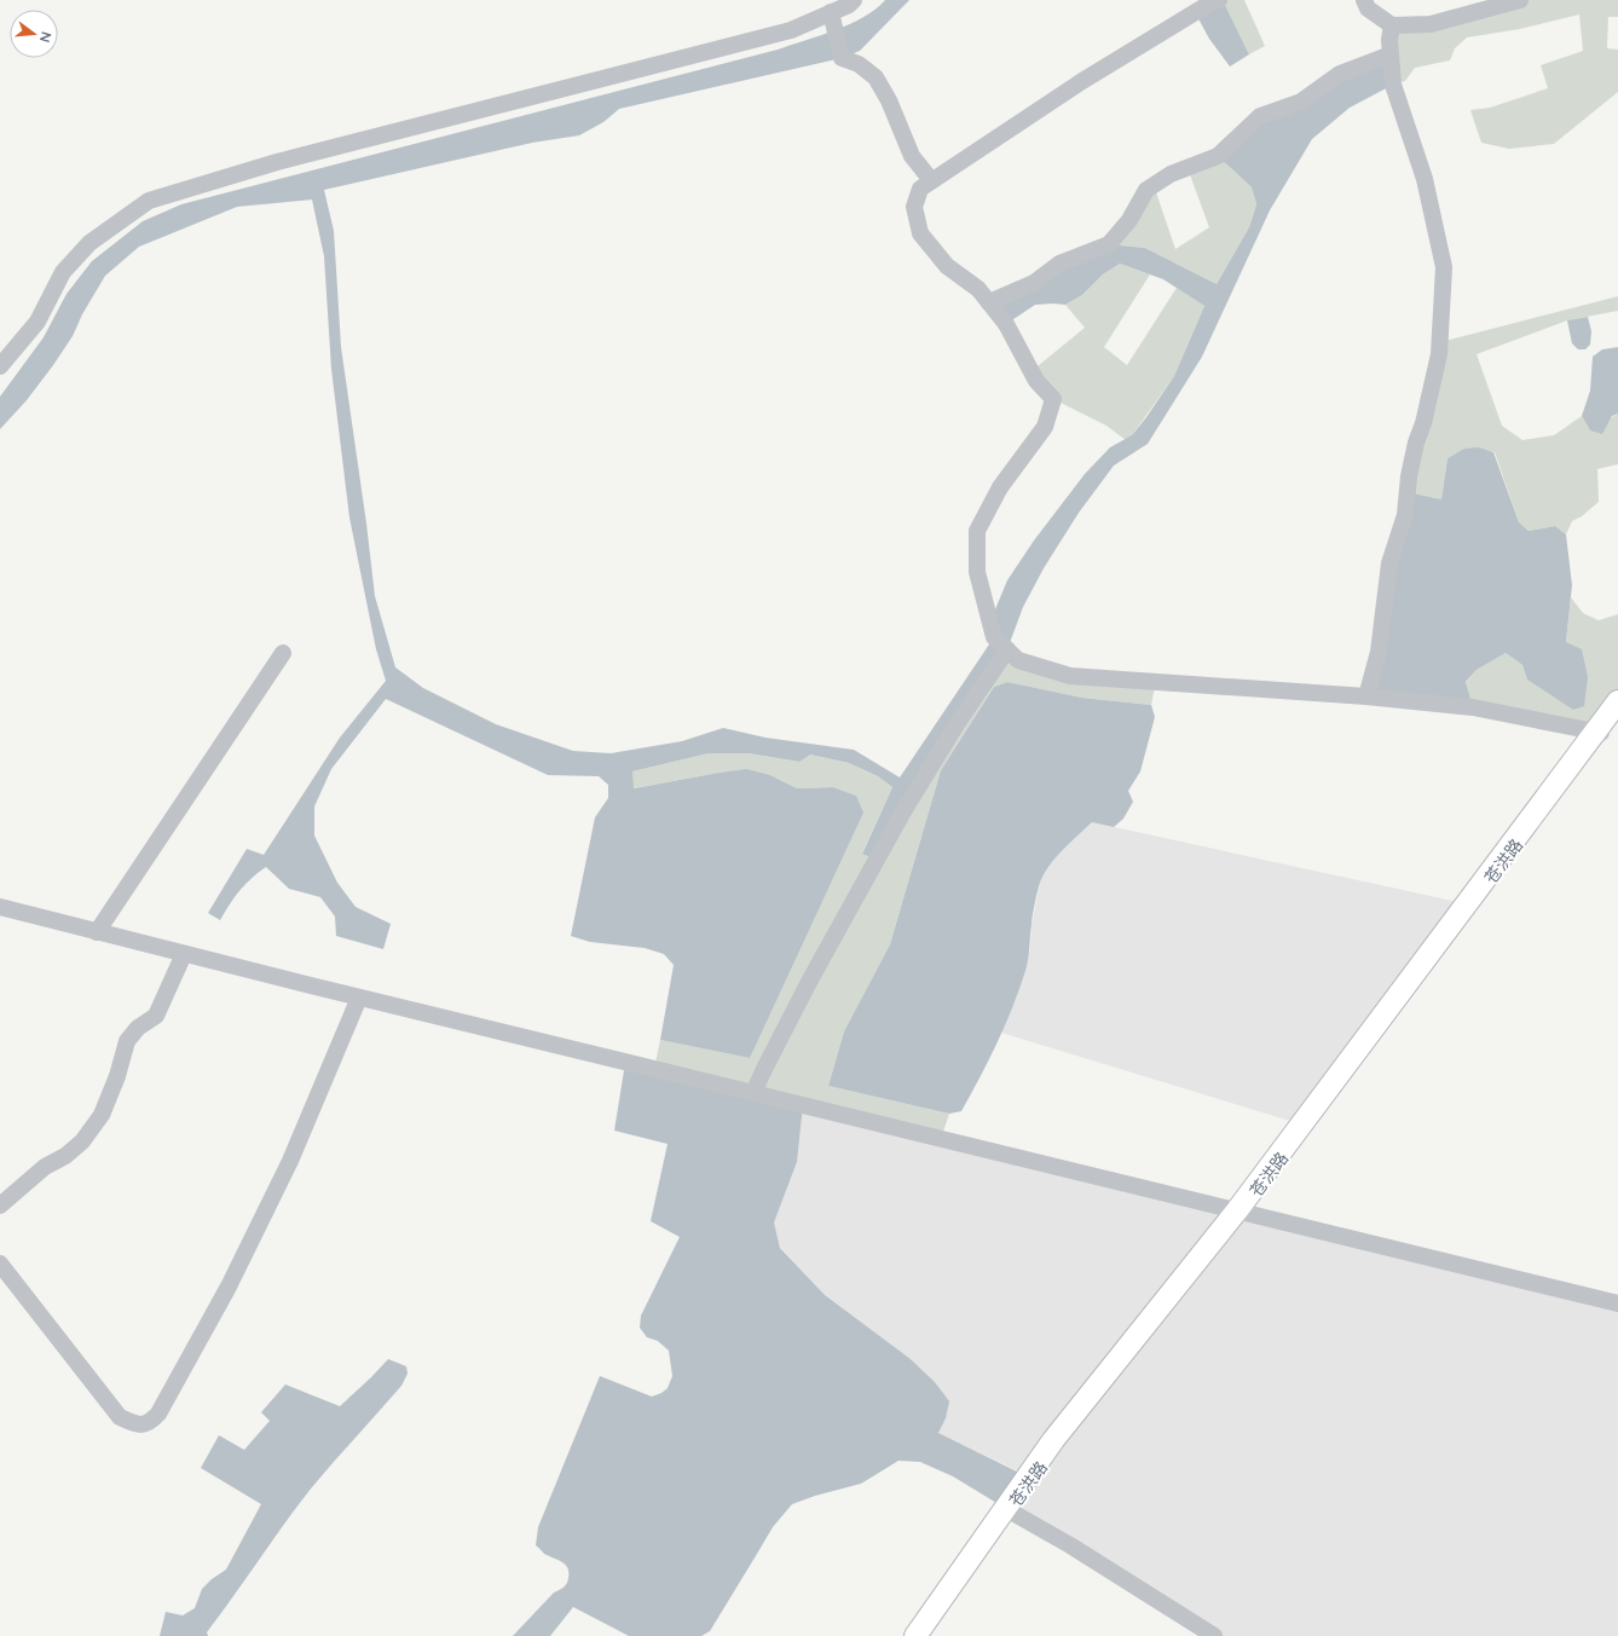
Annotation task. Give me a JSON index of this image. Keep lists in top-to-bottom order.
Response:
{
  "streets": {
    "main road": ["苍洪路"]
  },
  "north": "right"
}
